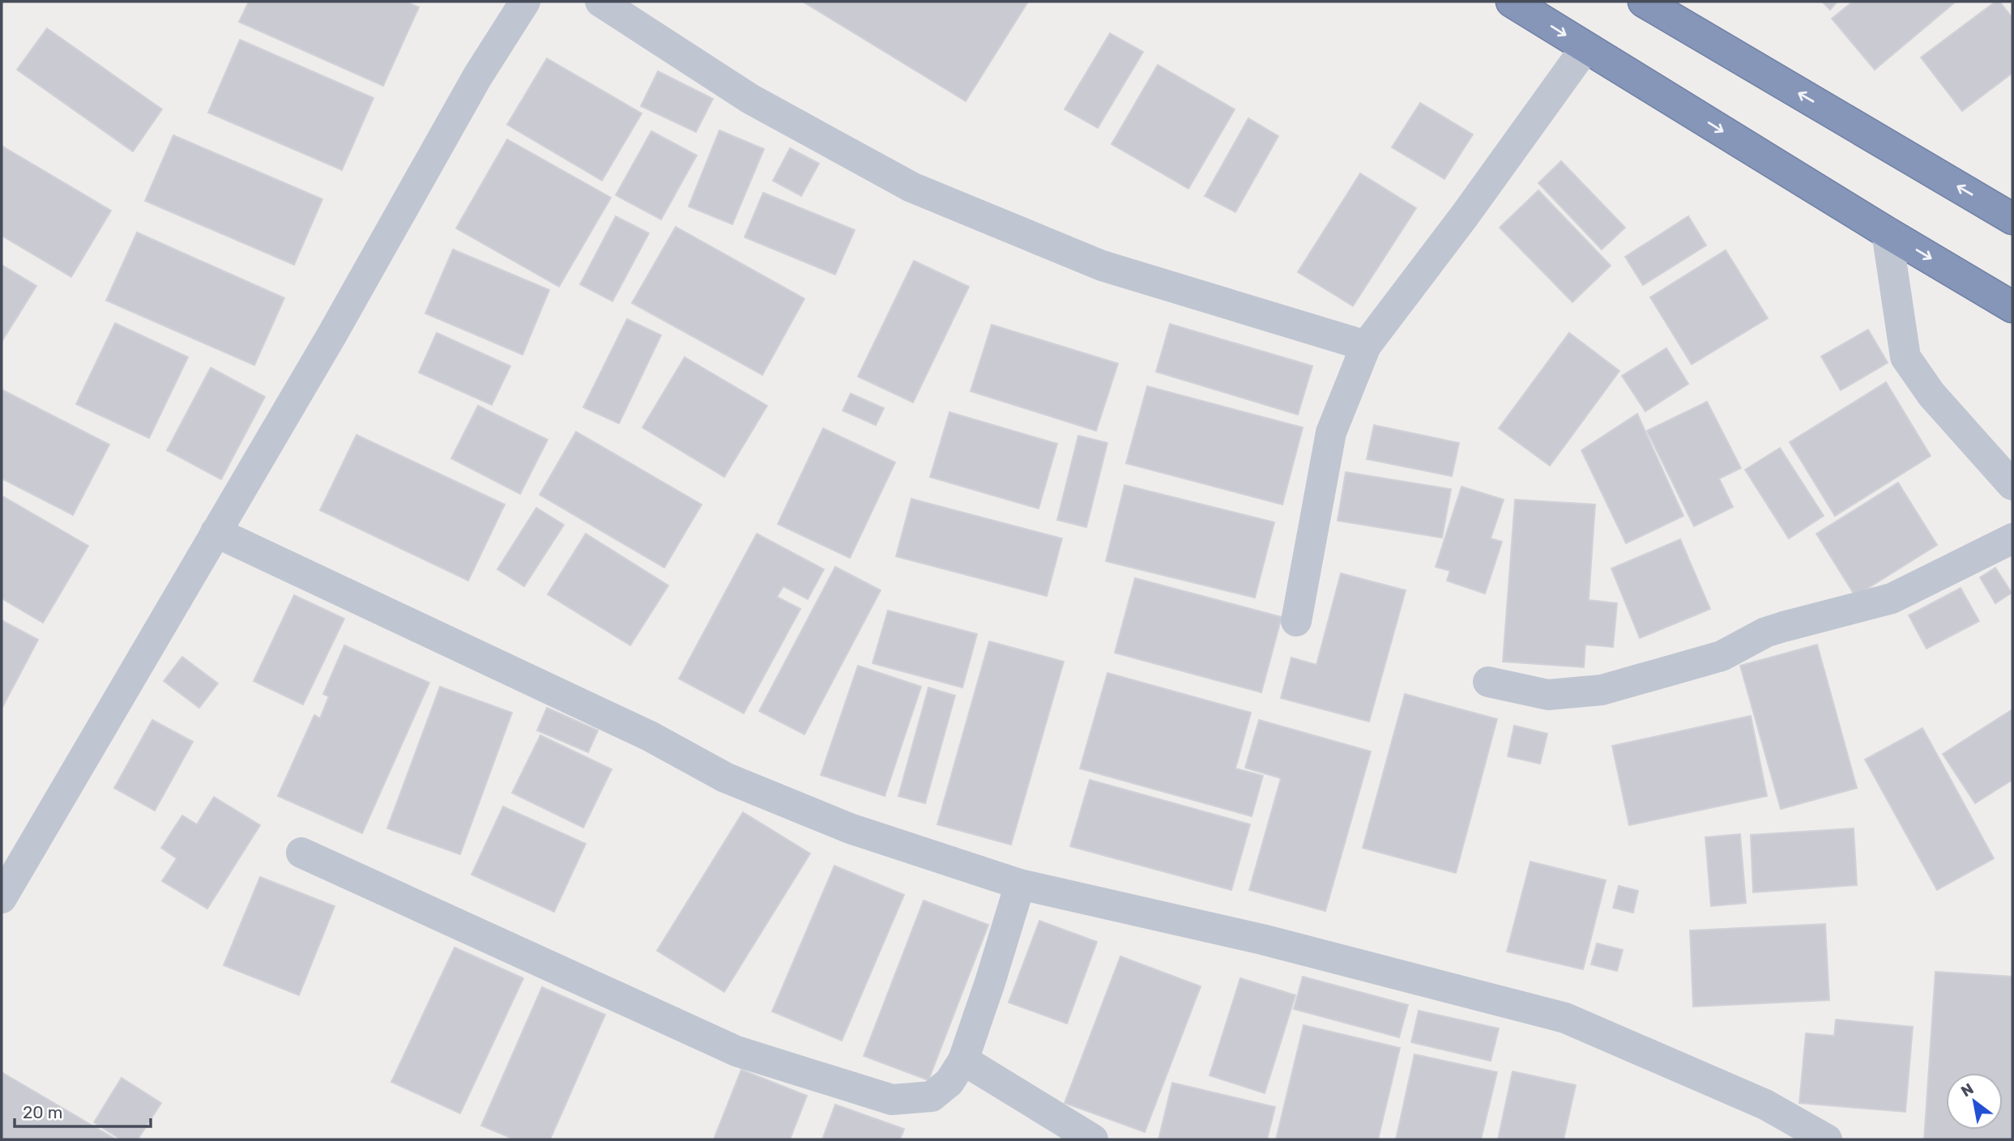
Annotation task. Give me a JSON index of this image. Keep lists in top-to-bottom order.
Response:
{
  "scale_bar": "20 m",
  "north": "top left"
}
